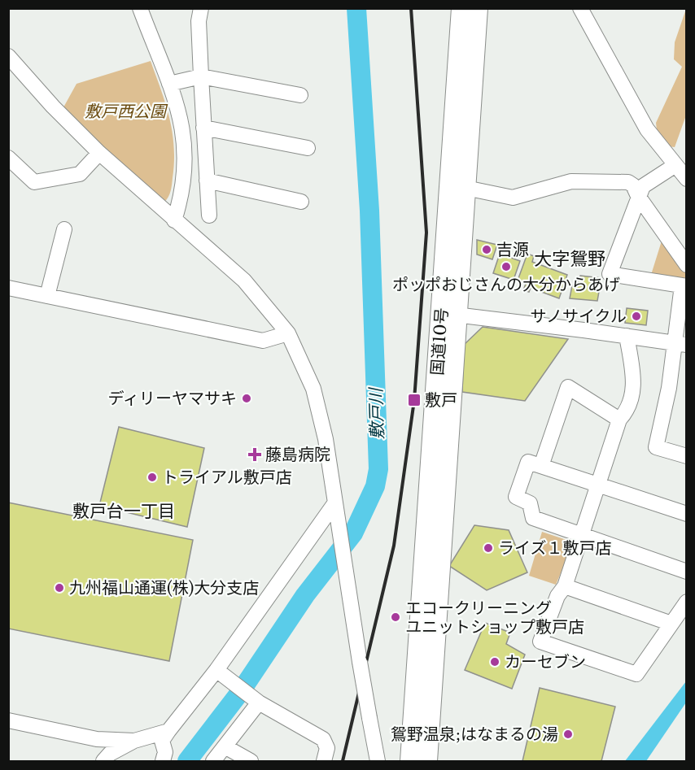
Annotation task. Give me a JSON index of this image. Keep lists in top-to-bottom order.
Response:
{
  "streets": {
    "highway": ["国道10号"]
  },
  "districts": ["大字鴛野", "敷戸台一丁目"],
  "water": ["敷戸川"],
  "parks": ["敷戸西公園"],
  "places": {
    "other": [
      "吉源",
      "ポッポおじさんの大分からあげ",
      "サノサイクル",
      "ディリーヤマサキ",
      "トライアル敷戸店",
      "ライズ１敷戸店",
      "九州福山通運(株)大分支店",
      "エコークリーニング ユニットショップ敷戸店",
      "カーセブン",
      "鴛野温泉;はなまるの湯"
    ],
    "transit": ["敷戸"],
    "health": ["藤島病院"]
  }
}
